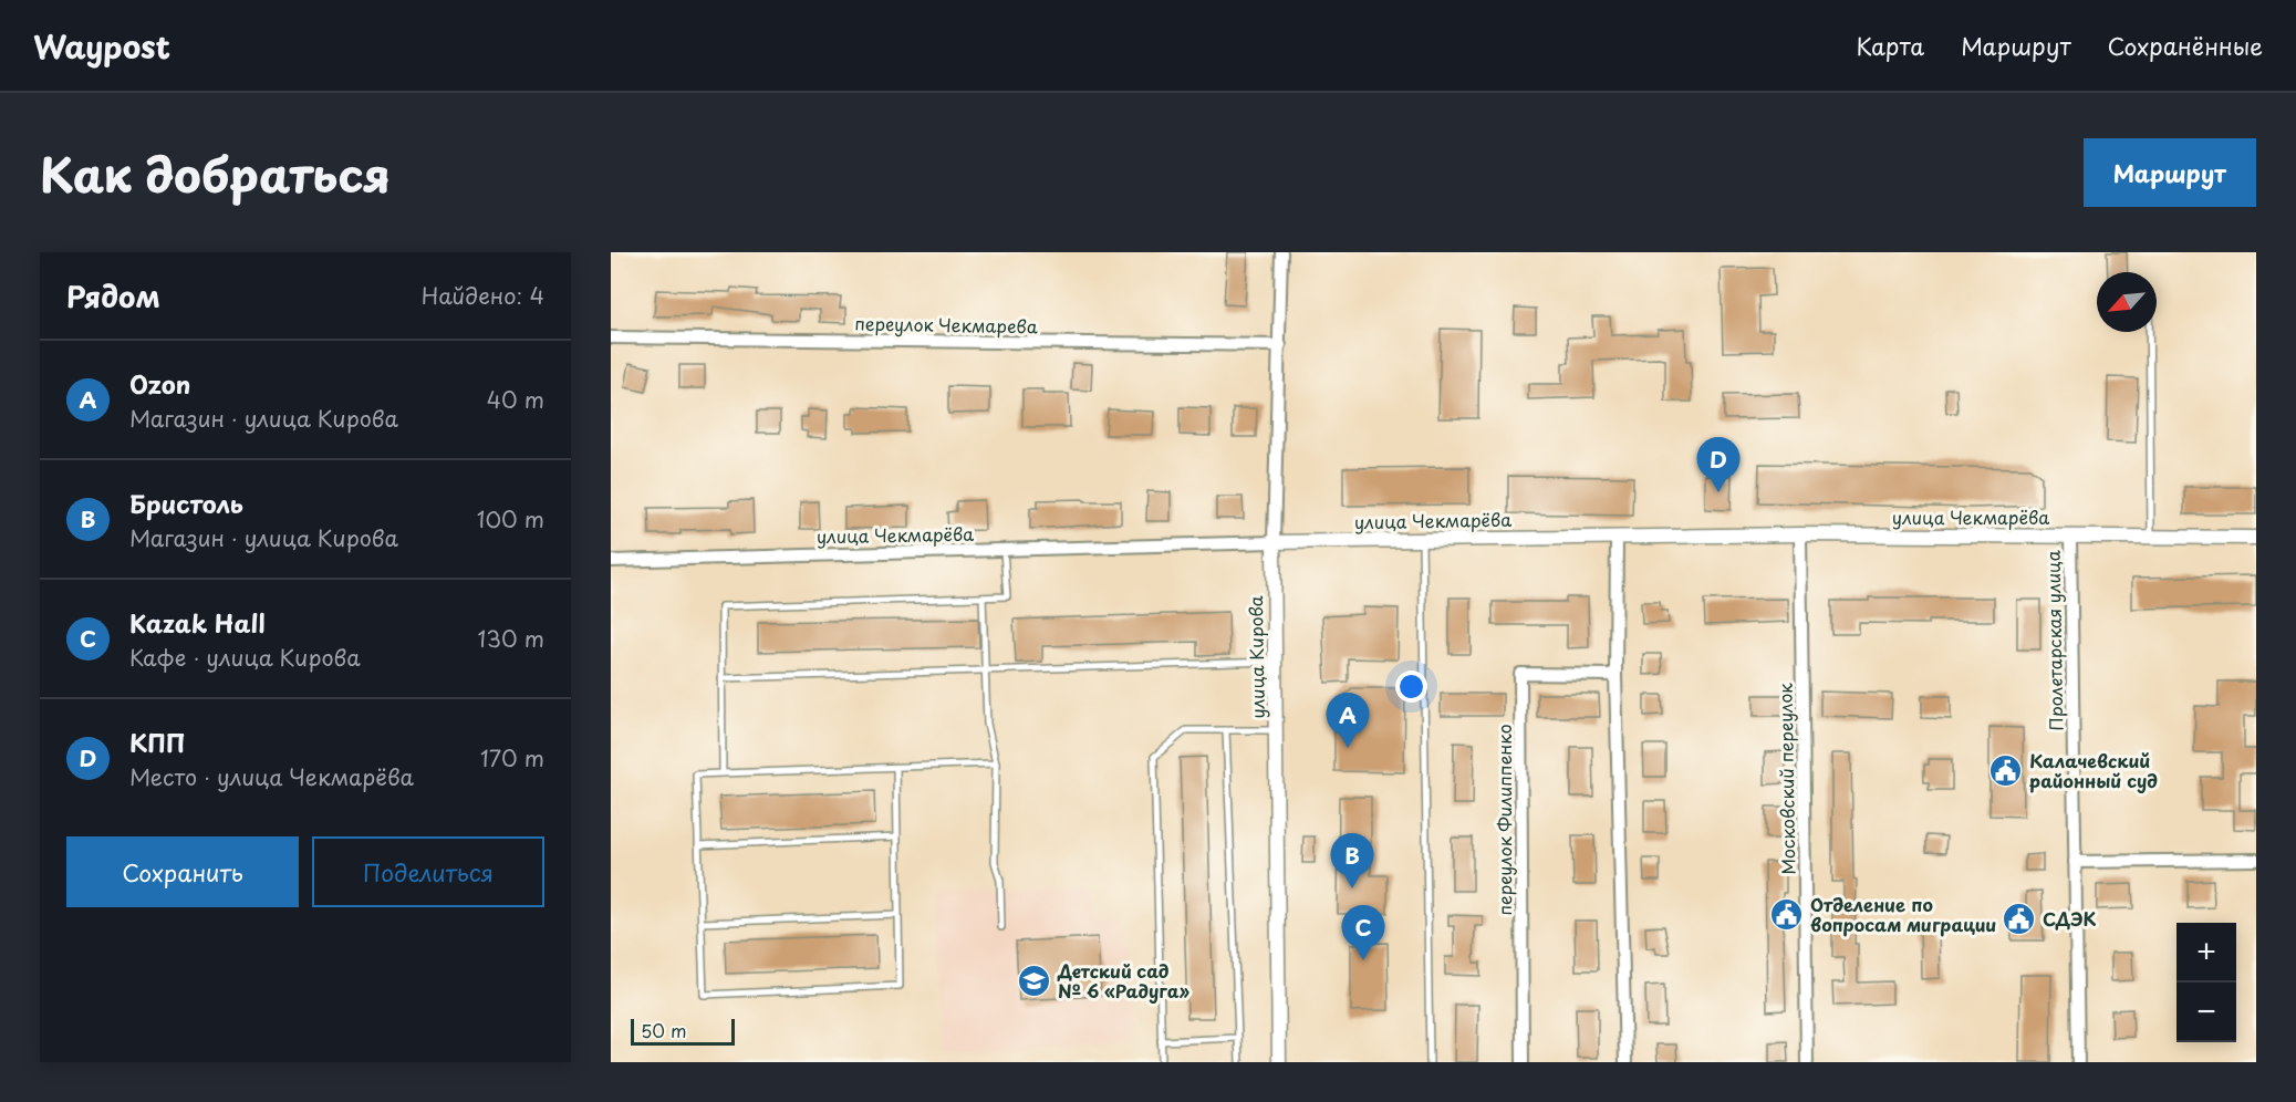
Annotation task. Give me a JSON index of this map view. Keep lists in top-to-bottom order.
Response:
{
  "streets": {
    "street": [
      "переулок Чекмарева",
      "улица Чекмарёва",
      "Пролетарская улица",
      "улица Кирова",
      "Московский переулок",
      "переулок Филиппенко"
    ]
  },
  "crossings": [
    ["переулок Чекмарева", "улица Кирова"],
    ["улица Чекмарёва", "Пролетарская улица"],
    ["улица Чекмарёва", "улица Кирова"],
    ["улица Чекмарёва", "Московский переулок"]
  ],
  "places": {
    "public building": ["Калачевский районный суд", "Отделение по вопросам миграции", "СДЭК"],
    "school or university": ["Детский сад № 6 «Радуга»"]
  },
  "scale_bar": "50 m",
  "north": "bottom left",
  "page": {
    "header": "Waypost",
    "nav": ["Карта", "Маршрут", "Сохранённые"],
    "title": "Как добраться",
    "buttons": [
      "Маршрут",
      ["Сохранить", "Поделиться"]
    ],
    "heading": ["Рядом", "Найдено: 4"],
    "list": [
      {
        "mark": "A",
        "name": "Ozon",
        "note": "Магазин · улица Кирова",
        "value": "40 m"
      },
      {
        "mark": "B",
        "name": "Бристоль",
        "note": "Магазин · улица Кирова",
        "value": "100 m"
      },
      {
        "mark": "C",
        "name": "Kazak Hall",
        "note": "Кафе · улица Кирова",
        "value": "130 m"
      },
      {
        "mark": "D",
        "name": "КПП",
        "note": "Место · улица Чекмарёва",
        "value": "170 m"
      }
    ],
    "pins": [
      "D",
      "A",
      "B",
      "C"
    ],
    "map_buttons": ["+", "−"],
    "scale": "50 m"
  }
}
